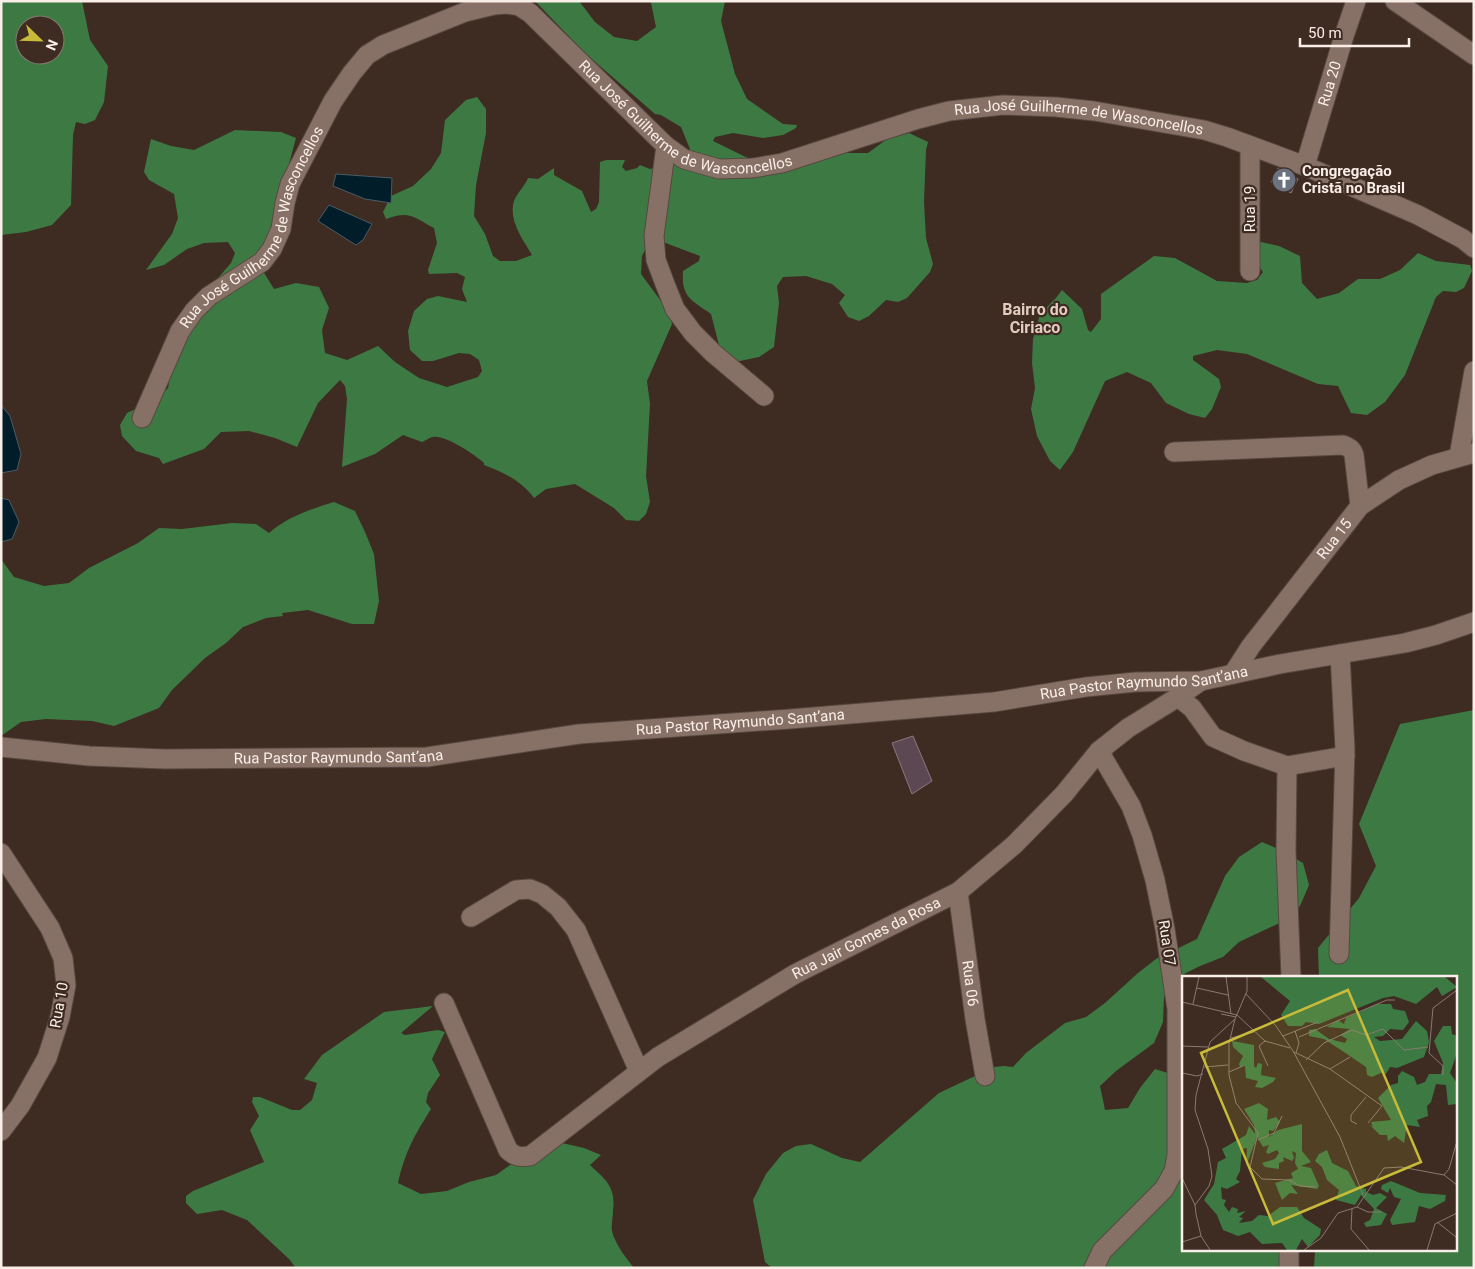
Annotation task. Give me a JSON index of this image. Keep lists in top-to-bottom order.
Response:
{
  "streets": {
    "street": [
      "Rua 20",
      "Rua José Guilherme de Wasconcellos",
      "Rua 19",
      "Rua 15",
      "Rua Pastor Raymundo Sant’ana",
      "Rua Jair Gomes da Rosa",
      "Rua 07",
      "Rua 06",
      "Rua 10"
    ]
  },
  "crossings": [
    ["Rua 20", "Rua José Guilherme de Wasconcellos"],
    ["Rua José Guilherme de Wasconcellos", "Rua 19"],
    ["Rua 15", "Rua Pastor Raymundo Sant’ana"],
    ["Rua Pastor Raymundo Sant’ana", "Rua Jair Gomes da Rosa"],
    ["Rua Jair Gomes da Rosa", "Rua 07"],
    ["Rua Jair Gomes da Rosa", "Rua 06"]
  ],
  "districts": ["Bairro do Ciriaco"],
  "places": {
    "church": ["Congregação Cristã no Brasil"]
  },
  "scale_bar": "50 m",
  "north": "bottom right"
}
